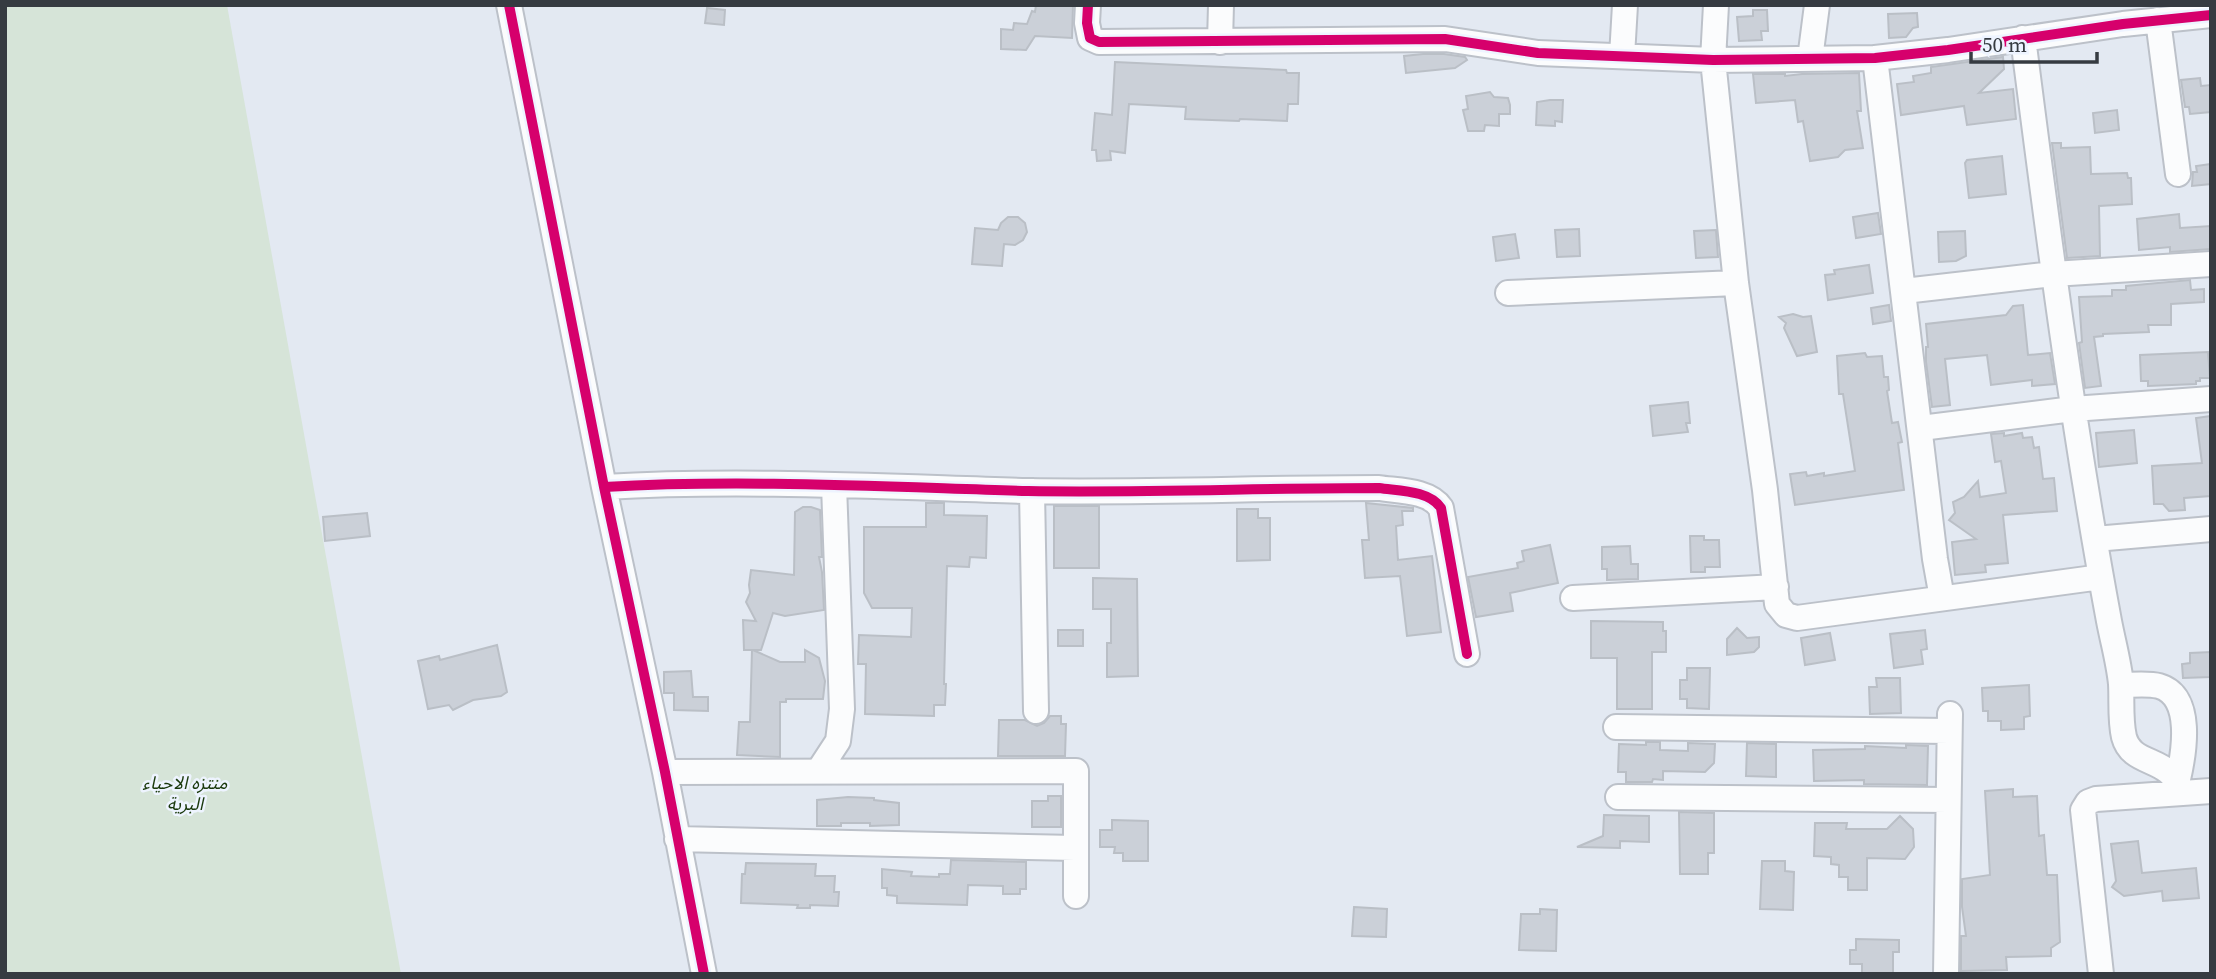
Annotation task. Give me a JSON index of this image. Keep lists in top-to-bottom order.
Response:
{
  "parks": ["منتزه الاحياء البرية"],
  "scale_bar": "50 m"
}
